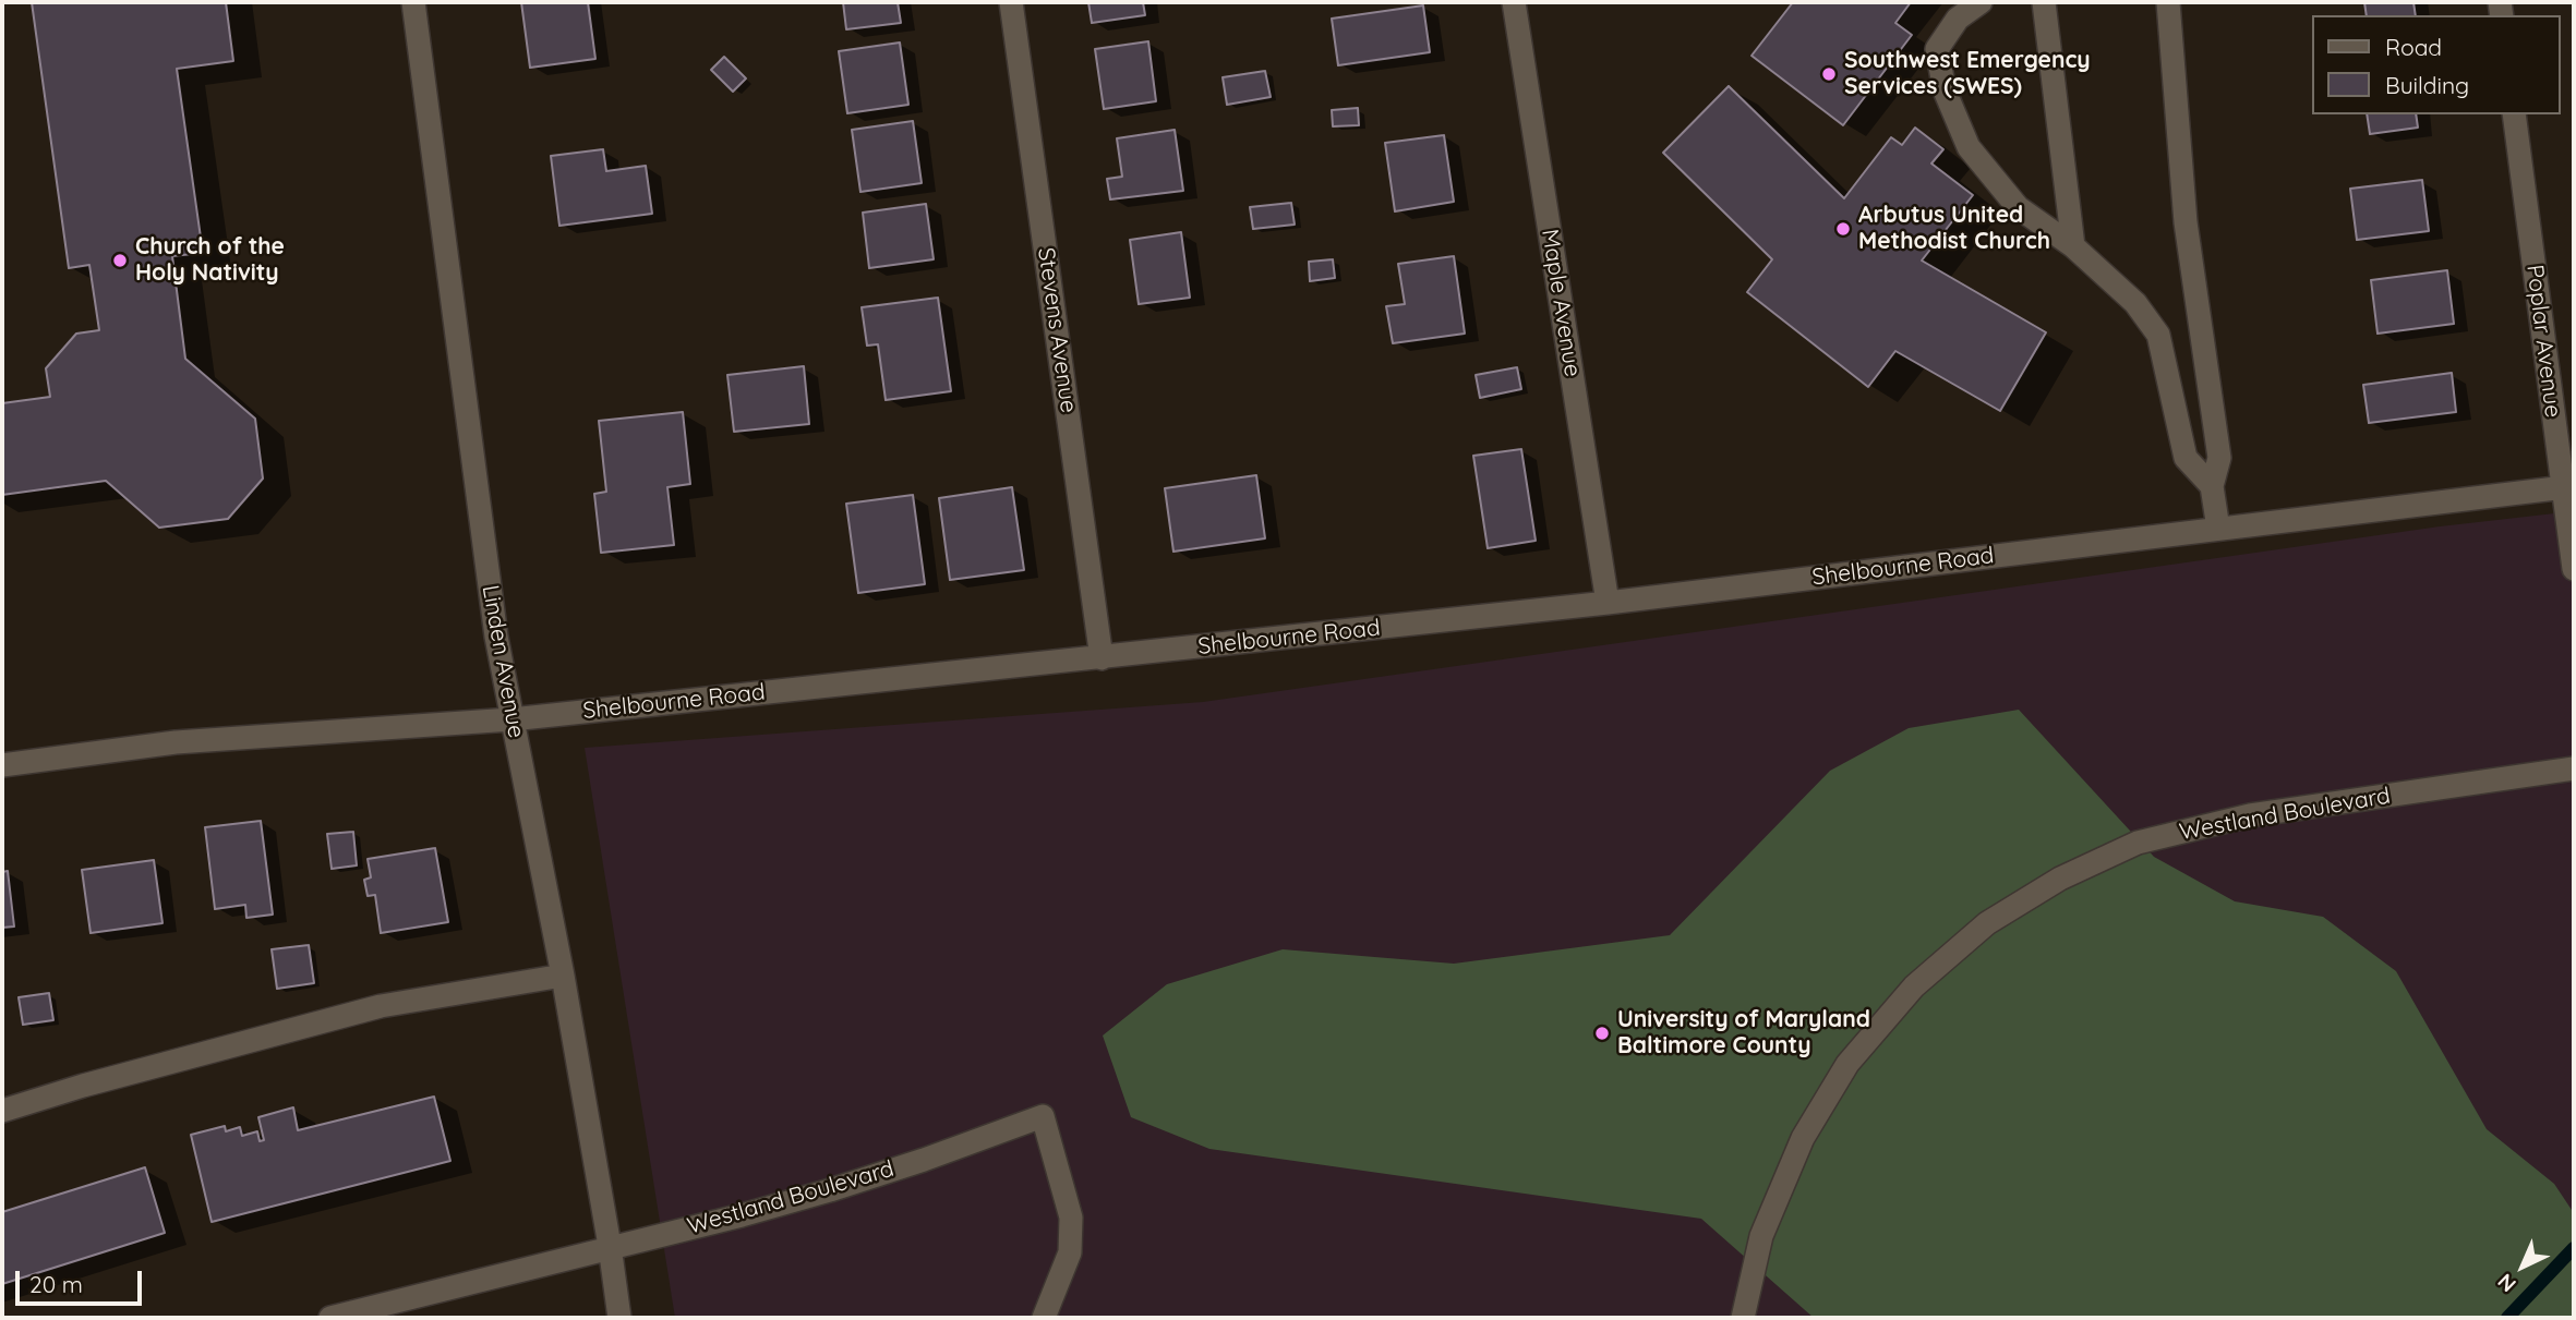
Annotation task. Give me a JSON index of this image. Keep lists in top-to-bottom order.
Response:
{
  "streets": {
    "street": [
      "Maple Avenue",
      "Stevens Avenue",
      "Poplar Avenue",
      "Shelbourne Road",
      "Linden Avenue",
      "Westland Boulevard"
    ]
  },
  "crossings": [
    ["Maple Avenue", "Shelbourne Road"],
    ["Stevens Avenue", "Shelbourne Road"],
    ["Poplar Avenue", "Shelbourne Road"],
    ["Shelbourne Road", "Linden Avenue"],
    ["Linden Avenue", "Westland Boulevard"]
  ],
  "places": [
    "Southwest Emergency Services (SWES)",
    "Arbutus United Methodist Church",
    "Church of the Holy Nativity",
    "University of Maryland Baltimore County"
  ],
  "legend": ["Road", "Building"],
  "scale_bar": "20 m",
  "north": "bottom left"
}
